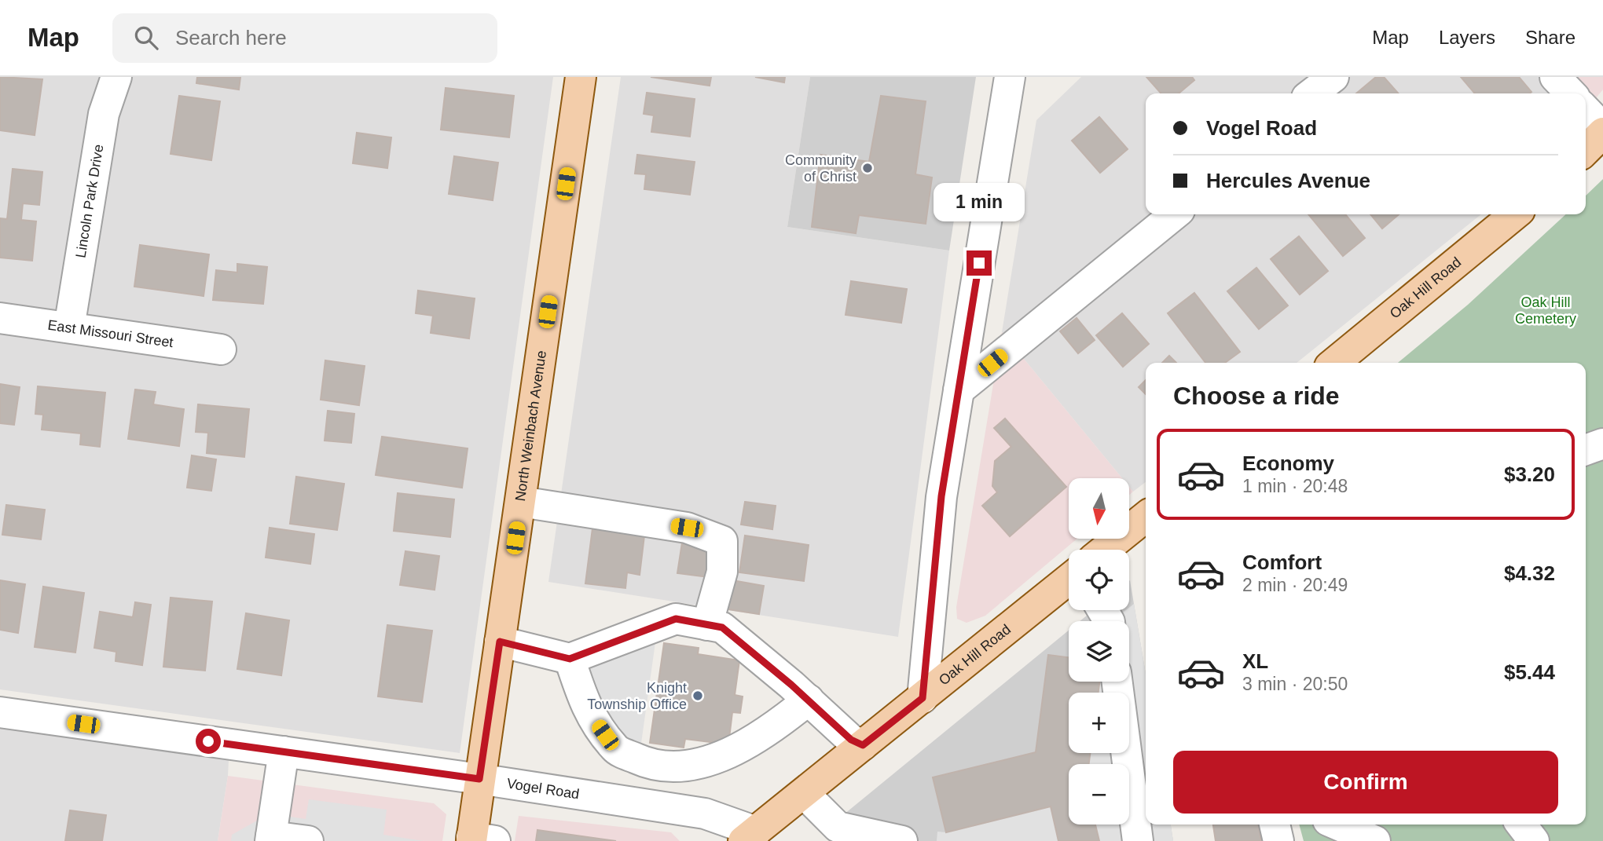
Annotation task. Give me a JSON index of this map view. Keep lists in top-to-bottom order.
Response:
{
  "streets": {
    "main road": ["Oak Hill Road", "North Weinbach Avenue"],
    "street": ["Lincoln Park Drive", "East Missouri Street", "Vogel Road"]
  },
  "crossings": [
    ["Lincoln Park Drive", "East Missouri Street"],
    ["Oak Hill Road", "Vogel Road"],
    ["North Weinbach Avenue", "Vogel Road"]
  ],
  "parks": ["Oak Hill Cemetery"],
  "places": ["Community of Christ", "Knight Township Office"],
  "north": "bottom",
  "page": {
    "header": "Map",
    "search": "Search here",
    "nav": ["Map", "Layers", "Share"],
    "banner": ["Vogel Road", "Hercules Avenue"],
    "bubble": "1 min",
    "heading": "Choose a ride",
    "list": [
      {
        "name": "Economy",
        "note": "1 min · 20:48",
        "value": "$3.20"
      },
      {
        "name": "Comfort",
        "note": "2 min · 20:49",
        "value": "$4.32"
      },
      {
        "name": "XL",
        "note": "3 min · 20:50",
        "value": "$5.44"
      }
    ],
    "map_buttons": ["+", "−"],
    "buttons": "Confirm"
  }
}
